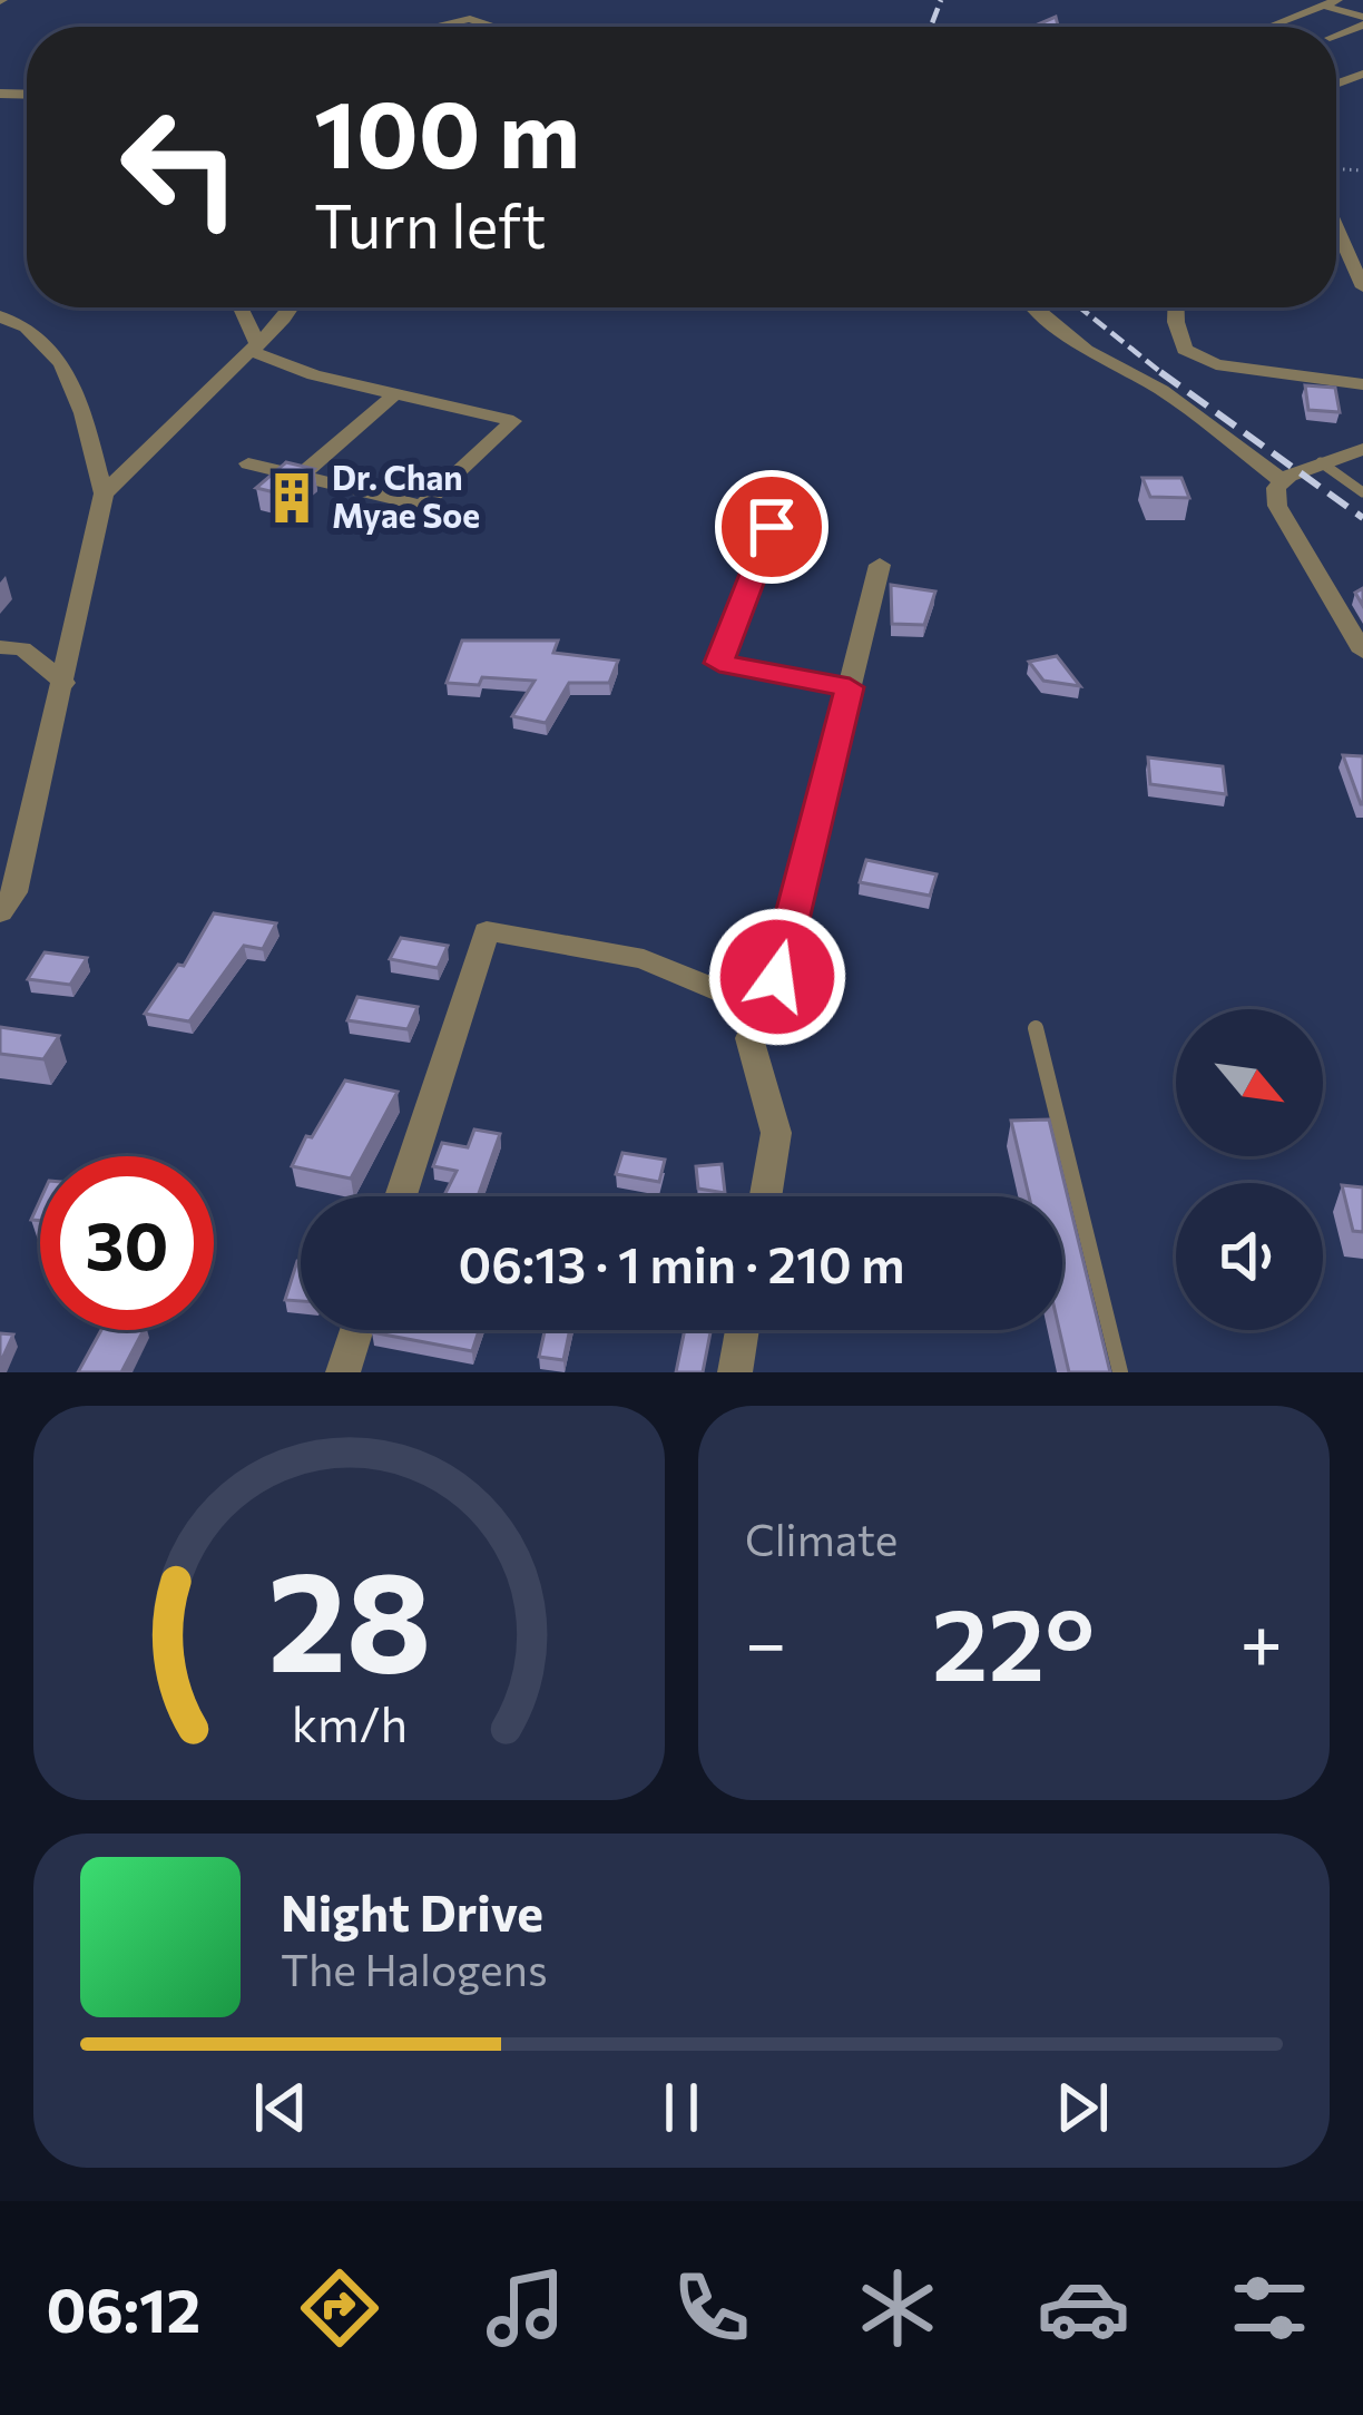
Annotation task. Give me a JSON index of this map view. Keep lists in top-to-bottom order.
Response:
{
  "places": {
    "building": ["Dr. Chan Myae Soe"]
  },
  "north": "bottom right",
  "page": {
    "turn": ["100 m", "Turn left"],
    "limit": "30",
    "trip": "06:13 · 1 min · 210 m",
    "tile": "Climate",
    "heat": ["−", "22°", "+"],
    "song": ["Night Drive", "The Halogens"],
    "tabs": "06:12",
    "gauge": ["28", "km/h"]
  }
}
